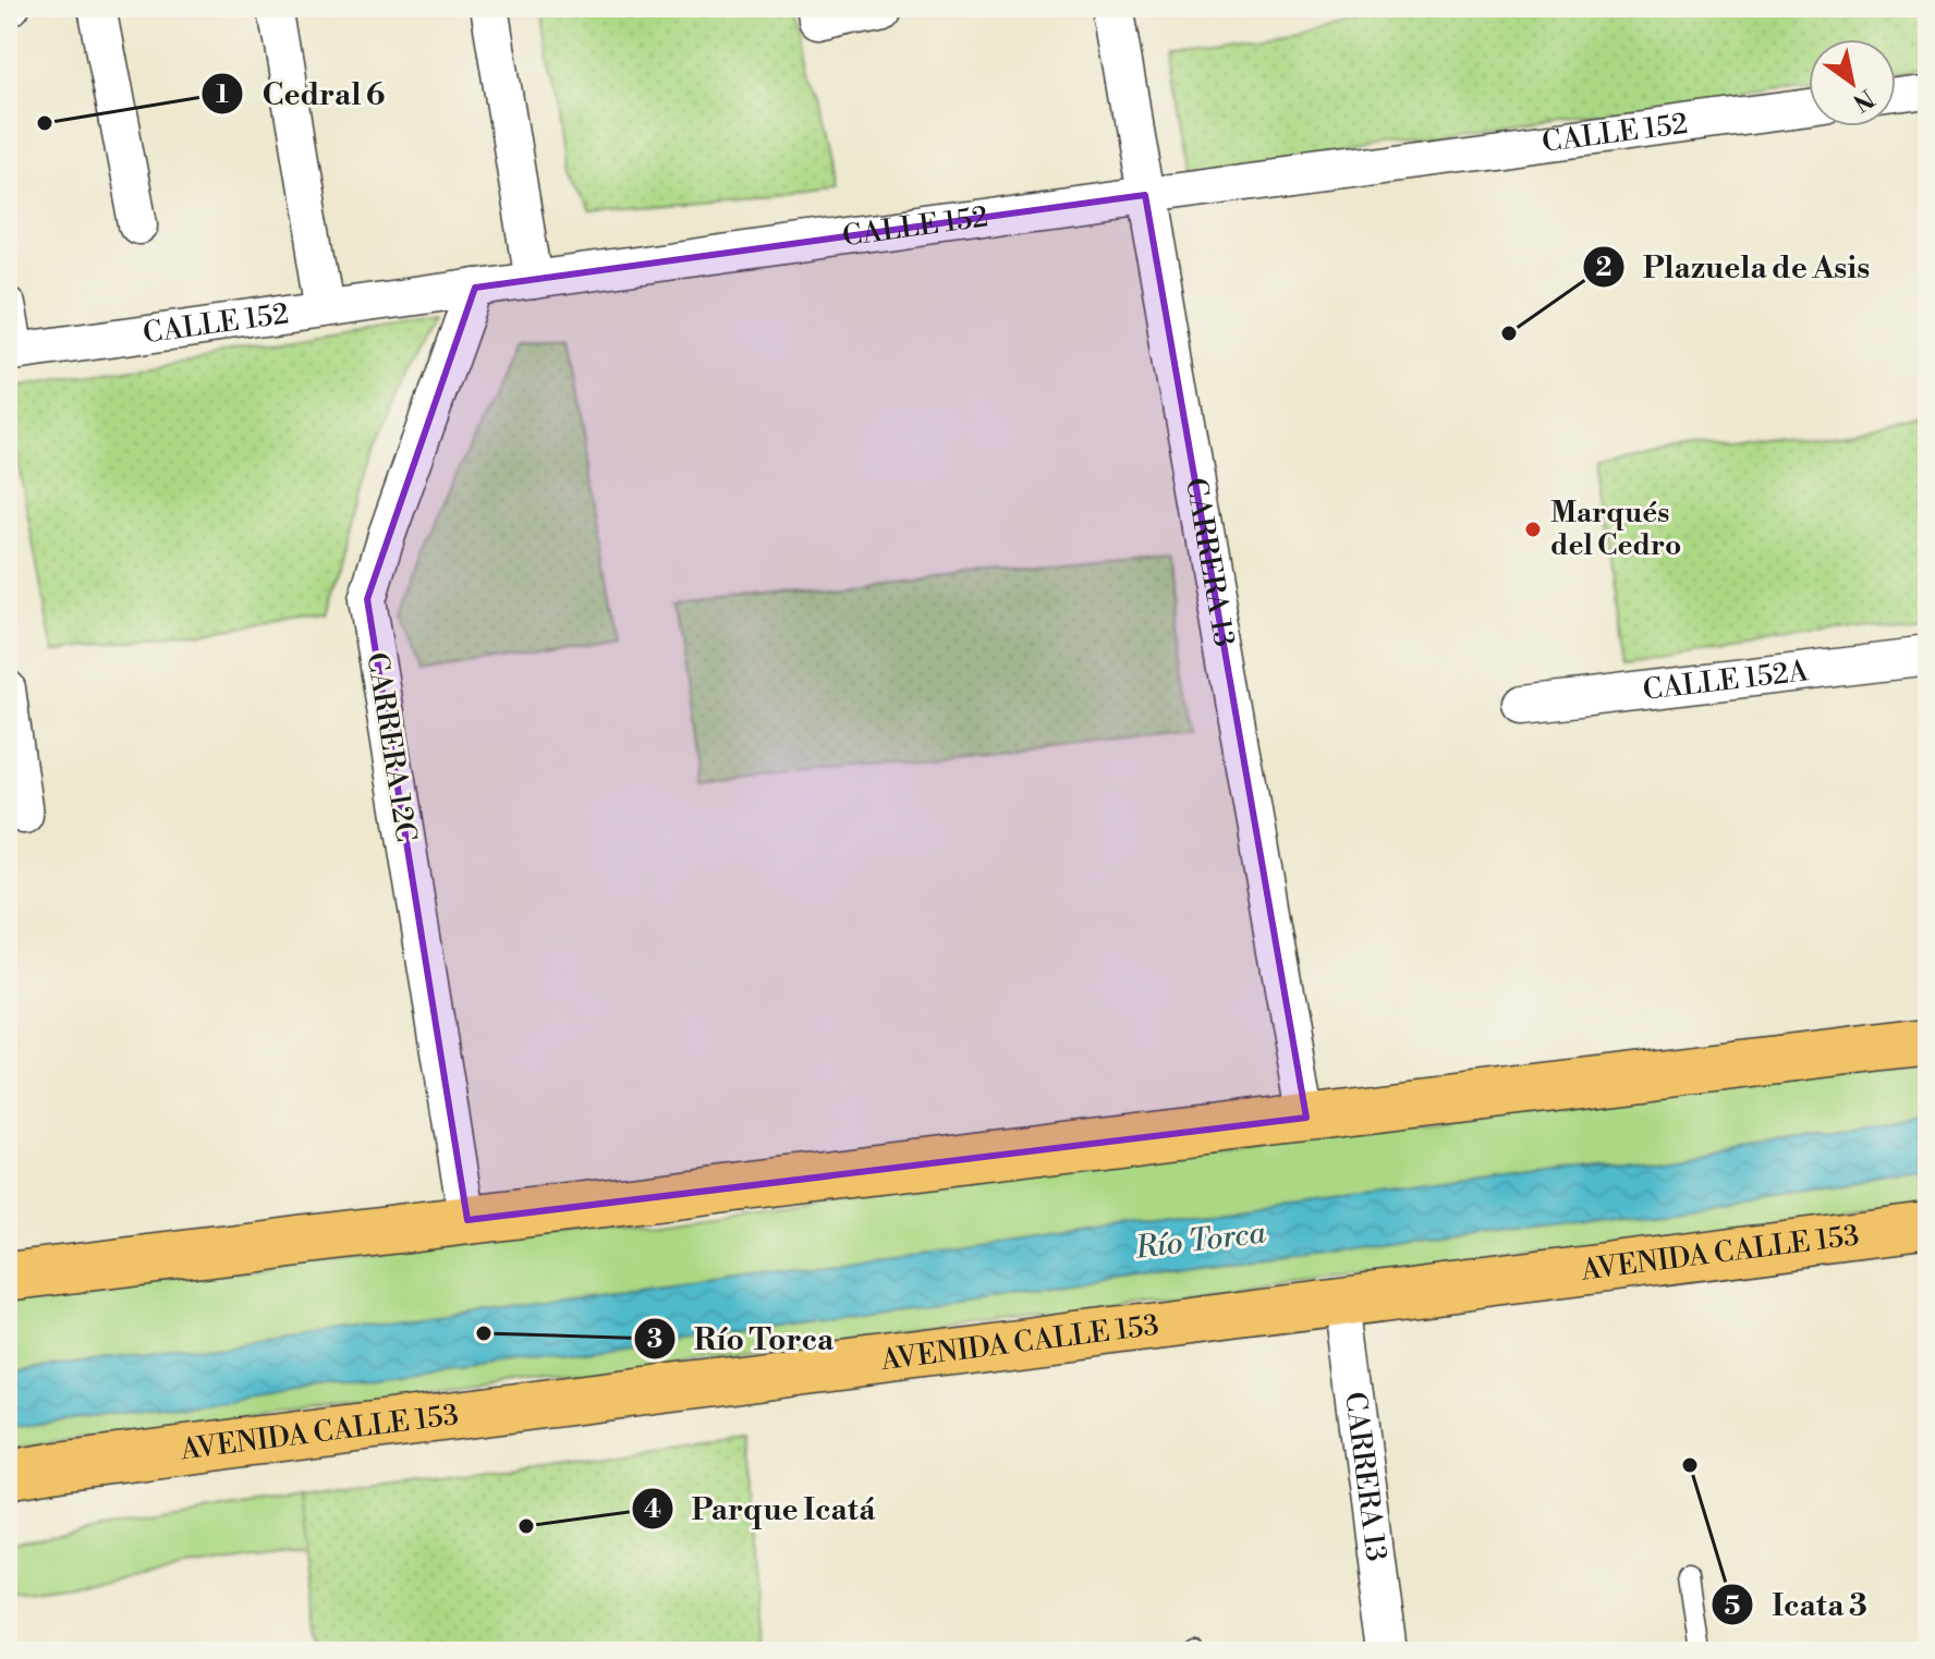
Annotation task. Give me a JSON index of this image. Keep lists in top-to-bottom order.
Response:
{
  "streets": {
    "main road": ["AVENIDA CALLE 153"],
    "street": [
      "CALLE 152",
      "CARRERA 13",
      "CALLE 152A",
      "CARRERA 12C"
    ]
  },
  "crossings": [
    ["CALLE 152", "CARRERA 13"],
    ["CALLE 152", "CARRERA 12C"],
    ["CARRERA 13", "AVENIDA CALLE 153"]
  ],
  "water": ["Río Torca"],
  "places": [
    "Cedral 6",
    "Plazuela de Asis",
    "Marqués del Cedro",
    "Río Torca",
    "Icata 3",
    "Parque Icatá"
  ],
  "north": "bottom right"
}
